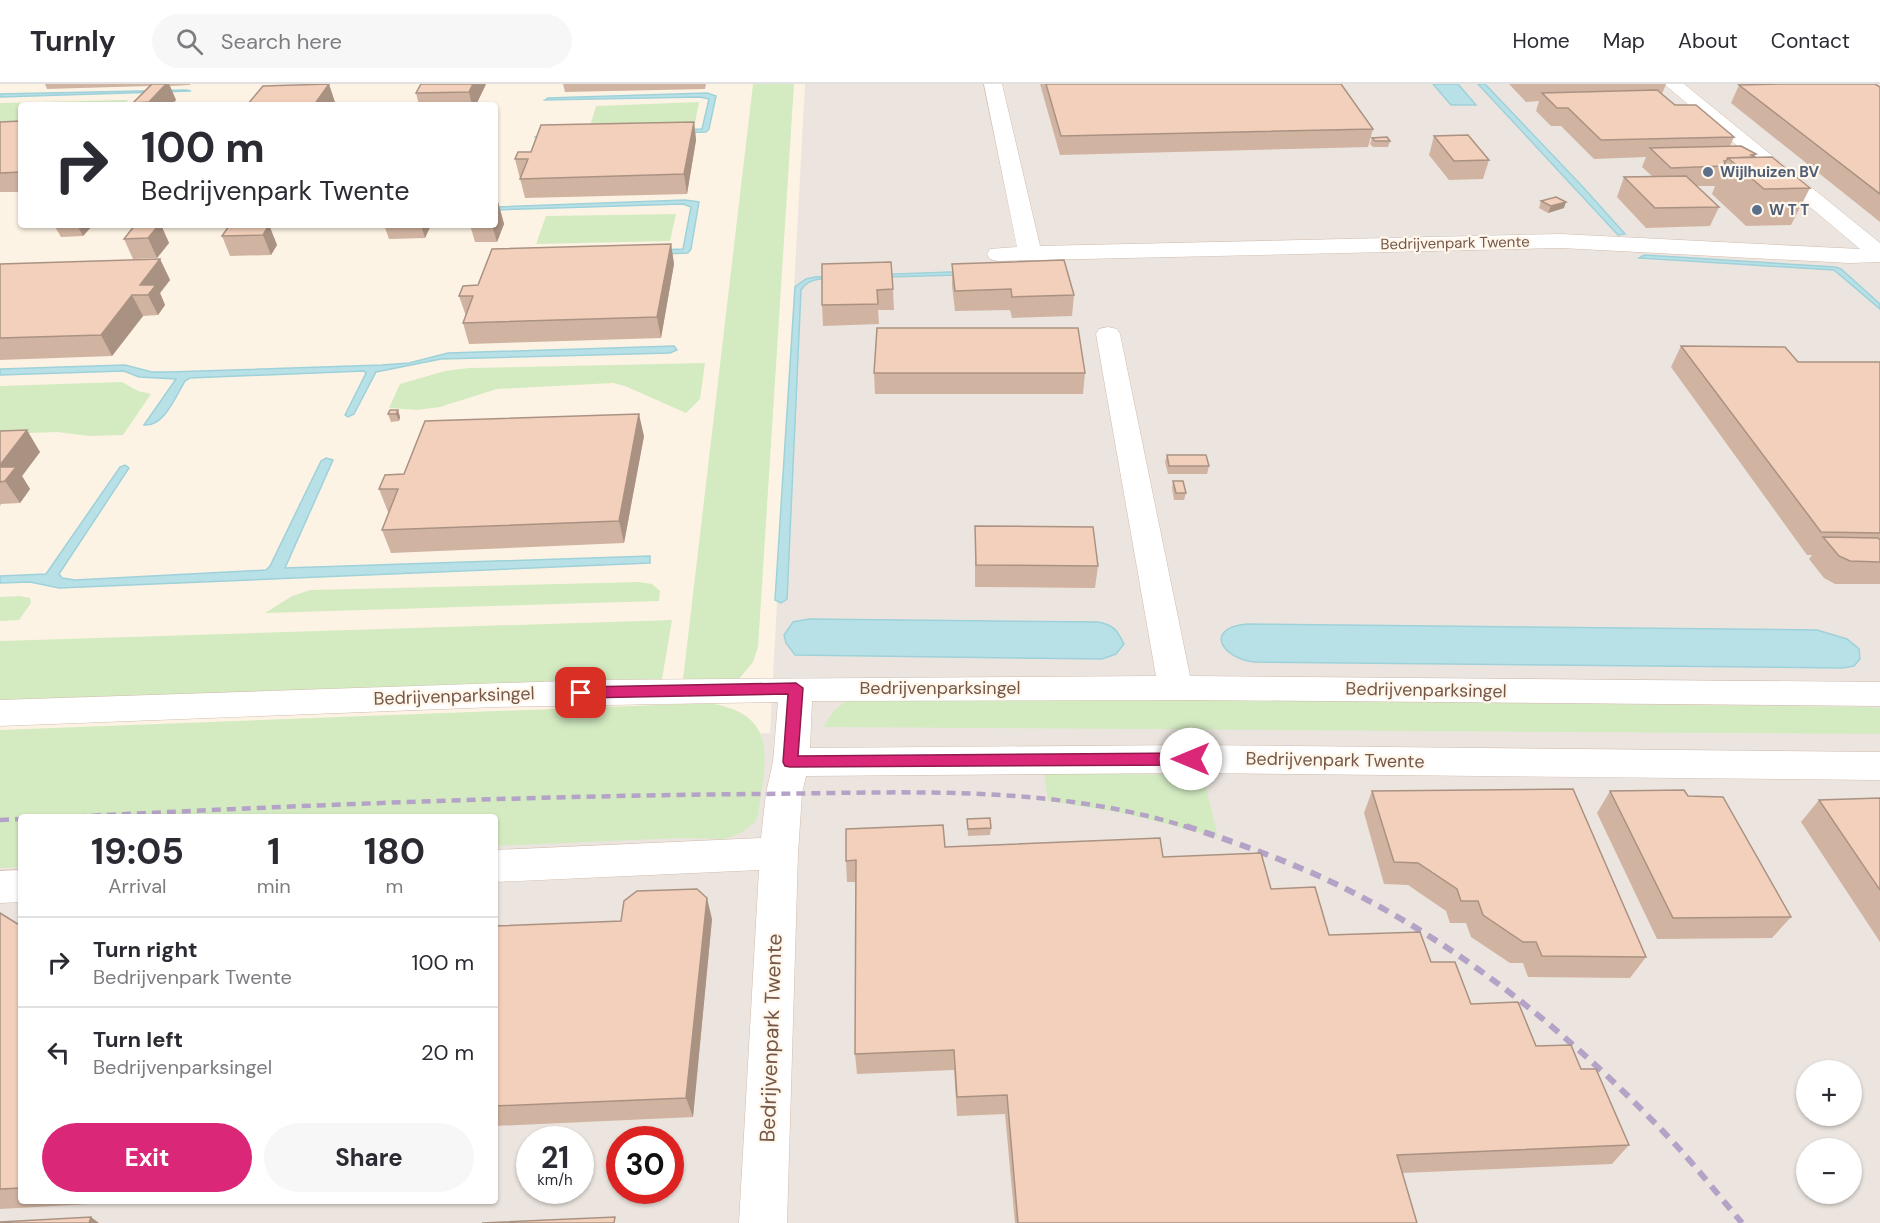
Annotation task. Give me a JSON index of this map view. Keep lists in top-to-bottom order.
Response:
{
  "streets": {
    "street": ["Bedrijvenpark Twente", "Bedrijvenparksingel"]
  },
  "crossings": [
    ["Bedrijvenpark Twente", "Bedrijvenparksingel"]
  ],
  "places": ["Wijlhuizen BV", "W T T"],
  "page": {
    "header": "Turnly",
    "search": "Search here",
    "nav": [
      "Home",
      "Map",
      "About",
      "Contact"
    ],
    "turn": ["100 m", "Bedrijvenpark Twente"],
    "eta": [
      "19:05",
      "Arrival",
      "1",
      "min",
      "180",
      "m"
    ],
    "list": [
      {
        "name": "Turn right",
        "note": "Bedrijvenpark Twente",
        "value": "100 m"
      },
      {
        "name": "Turn left",
        "note": "Bedrijvenparksingel",
        "value": "20 m"
      }
    ],
    "map_buttons": ["+", "−"],
    "buttons": ["Exit", "Share"],
    "speed": "21 km/h",
    "limit": "30"
  }
}
